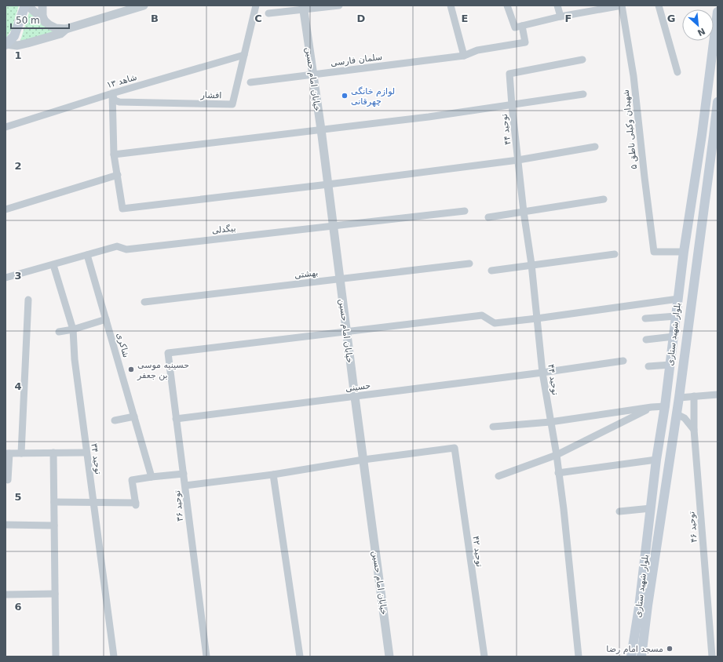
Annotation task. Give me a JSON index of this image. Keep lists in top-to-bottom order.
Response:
{
  "streets": {
    "main road": ["بلوار شهید ستاری"],
    "street": [
      "سلمان فارسی",
      "خیابان امام حسین",
      "شاهد ۱۳",
      "افشار",
      "توحید ۴۴",
      "شهیدان وکیلی ناطق ۵",
      "بیگدلی",
      "بهشتی",
      "شاکری",
      "حسینی",
      "توحید ۳۴",
      "توحید ۳۶",
      "توحید ۴۶",
      "توحید ۴۲"
    ]
  },
  "crossings": [
    ["سلمان فارسی", "خیابان امام حسین"],
    ["خیابان امام حسین", "بیگدلی"],
    ["خیابان امام حسین", "بهشتی"],
    ["خیابان امام حسین", "حسینی"],
    ["خیابان امام حسین", "توحید ۳۶"],
    ["خیابان امام حسین", "توحید ۴۲"],
    ["شاهد ۱۳", "افشار"],
    ["توحید ۴۴", "حسینی"],
    ["شهیدان وکیلی ناطق ۵", "بلوار شهید ستاری"],
    ["بیگدلی", "شاکری"],
    ["حسینی", "توحید ۳۶"]
  ],
  "places": ["لوازم خانگی چهرقانی", "حسینیه موسی بن جعفر", "مسجد امام رضا"],
  "scale_bar": "50 m",
  "north": "bottom right",
  "grid": {
    "columns": [
      "B",
      "C",
      "D",
      "E",
      "F",
      "G"
    ],
    "rows": [
      "1",
      "2",
      "3",
      "4",
      "5",
      "6"
    ]
  }
}
